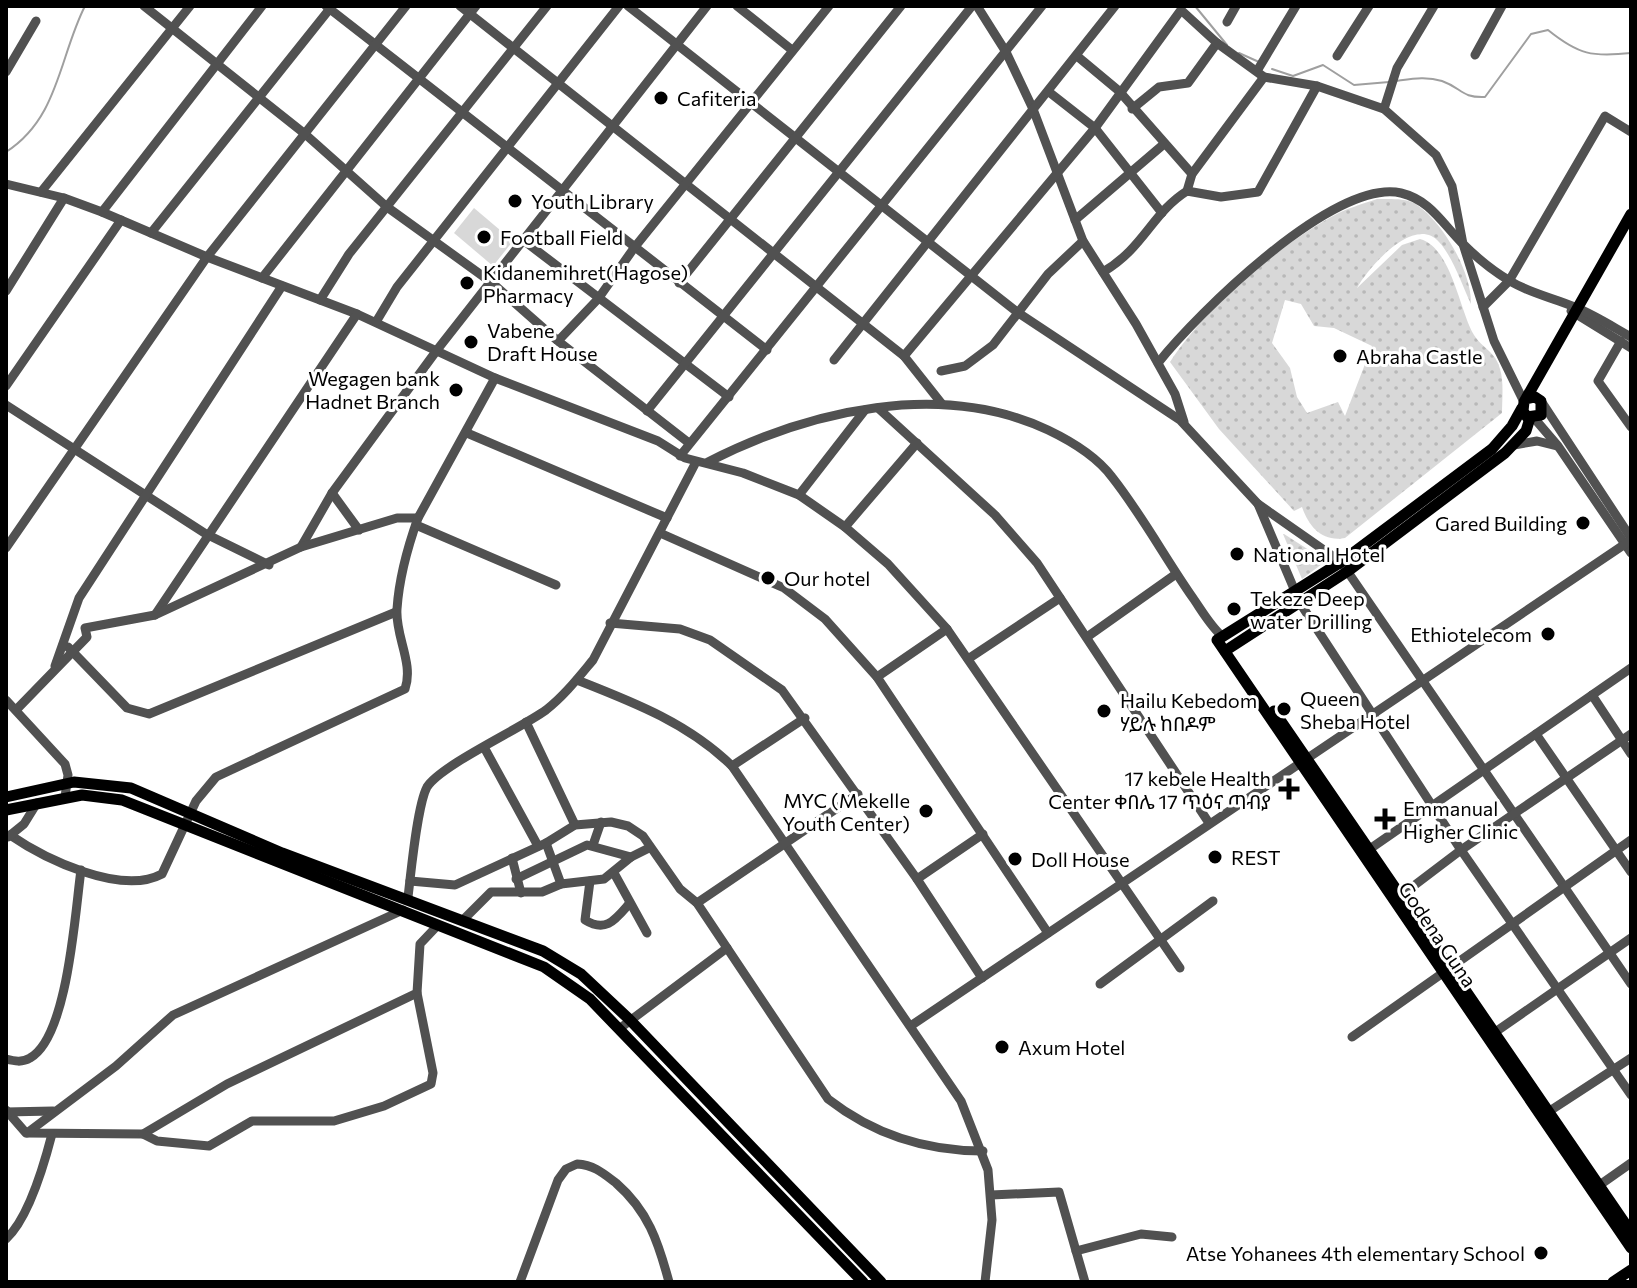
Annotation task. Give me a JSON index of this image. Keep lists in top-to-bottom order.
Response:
{
  "streets": {
    "main road": ["Godena Guna"]
  },
  "places": {
    "other": [
      "Cafiteria",
      "Youth Library",
      "Football Field",
      "Kidanemihret(Hagose) Pharmacy",
      "Vabene Draft House",
      "Abraha Castle",
      "Wegagen bank Hadnet Branch",
      "Gared Building",
      "National Hotel",
      "Our hotel",
      "Tekeze Deep water Drilling",
      "Ethiotelecom",
      "Queen Sheba Hotel",
      "Hailu Kebedom ሃይሉ ከበዶም",
      "MYC (Mekelle Youth Center)",
      "REST",
      "Doll House",
      "Axum Hotel",
      "Atse Yohanees 4th elementary School"
    ],
    "health": ["17 kebele Health Center ቀበሌ 17 ጥዕና ጣብያ", "Emmanual Higher Clinic"]
  }
}
